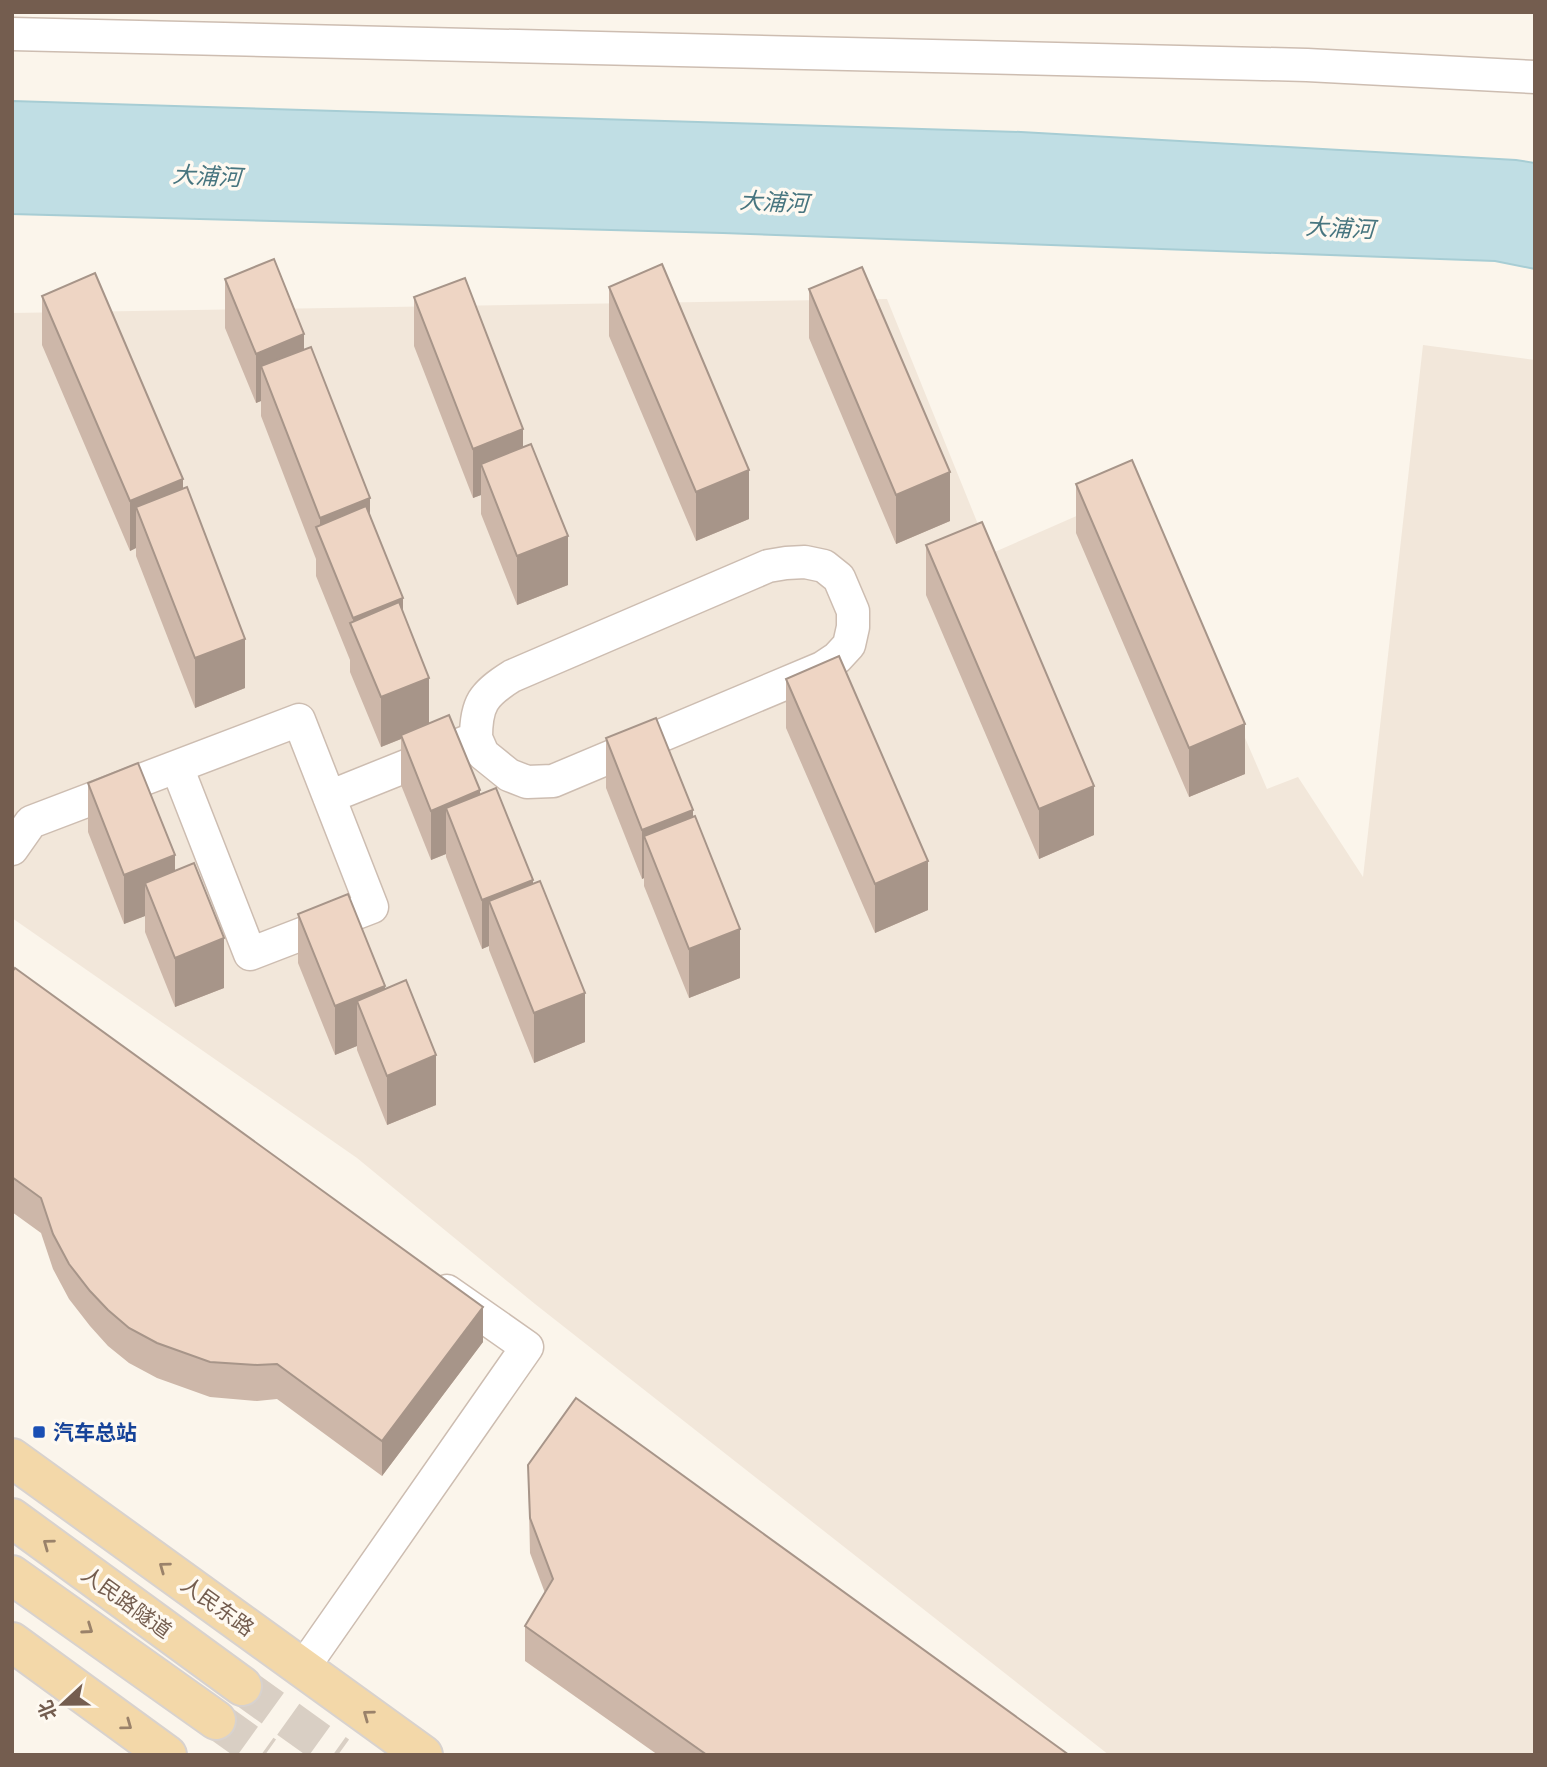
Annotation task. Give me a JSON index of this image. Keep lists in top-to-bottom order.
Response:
{
  "streets": {
    "main road": ["人民路隧道", "人民东路"]
  },
  "water": ["大浦河"],
  "places": {
    "transit": ["汽车总站"]
  },
  "north": "left"
}
